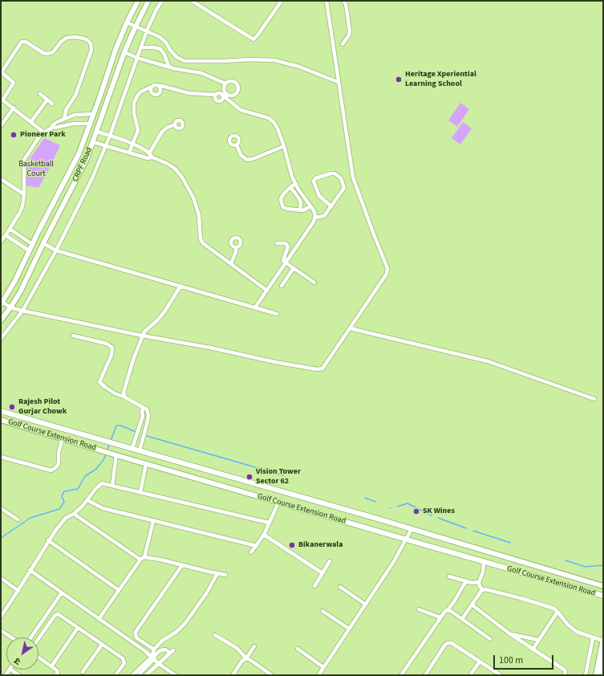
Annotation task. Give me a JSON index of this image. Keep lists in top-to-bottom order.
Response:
{
  "streets": {
    "main road": ["CRPF Road", "Golf Course Extension Road"]
  },
  "parks": ["Basketball Court"],
  "places": [
    "Heritage Xperiential Learning School",
    "Pioneer Park",
    "Rajesh Pilot Gurjar Chowk",
    "Vision Tower Sector 62",
    "SK Wines",
    "Bikanerwala"
  ],
  "scale_bar": "100 m",
  "north": "bottom left"
}
